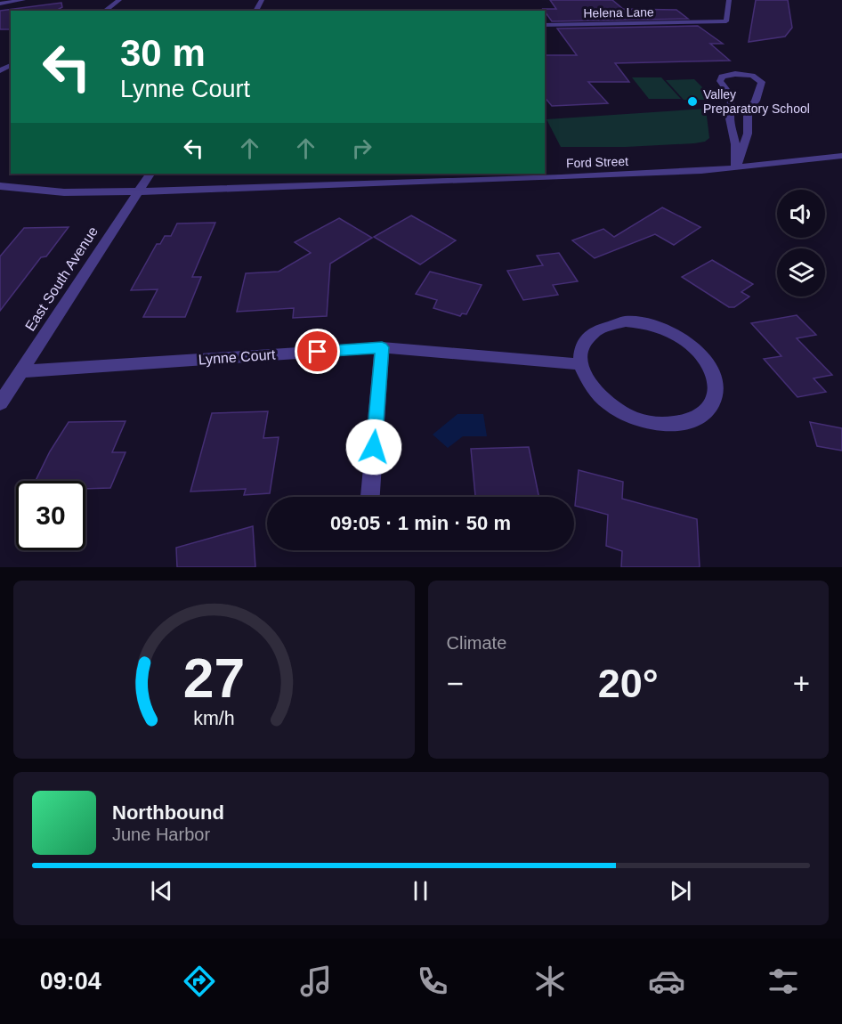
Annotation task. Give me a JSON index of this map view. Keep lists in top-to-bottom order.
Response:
{
  "streets": {
    "street": [
      "Helena Lane",
      "Ford Street",
      "East South Avenue",
      "Lynne Court"
    ]
  },
  "crossings": [
    ["Ford Street", "East South Avenue"],
    ["East South Avenue", "Lynne Court"]
  ],
  "places": ["Valley Preparatory School"],
  "page": {
    "turn": ["30 m", "Lynne Court"],
    "limit": "30",
    "trip": "09:05 · 1 min · 50 m",
    "tile": "Climate",
    "heat": ["−", "20°", "+"],
    "song": ["Northbound", "June Harbor"],
    "tabs": "09:04",
    "gauge": ["27", "km/h"]
  }
}
